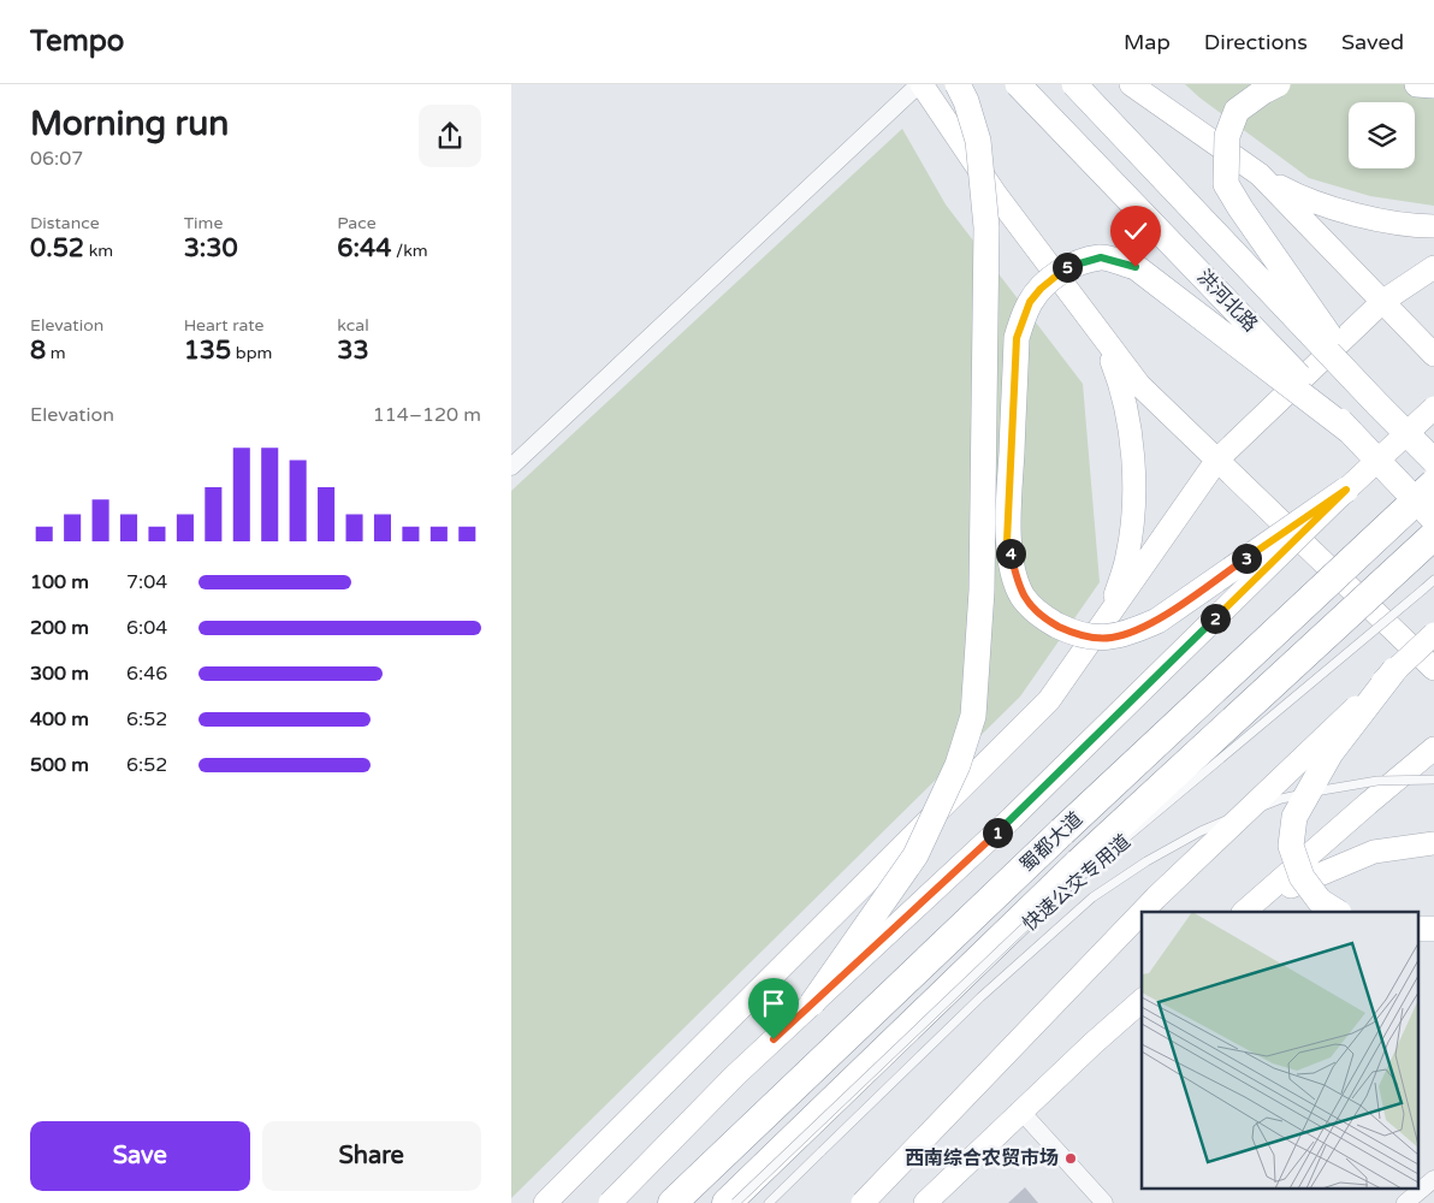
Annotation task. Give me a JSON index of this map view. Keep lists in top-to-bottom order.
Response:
{
  "streets": {
    "highway": ["蜀都大道"],
    "main road": ["洪河北路"],
    "lane": ["快速公交专用道"]
  },
  "crossings": [
    ["蜀都大道", "快速公交专用道"]
  ],
  "places": ["西南综合农贸市场"],
  "page": {
    "header": "Tempo",
    "nav": ["Map", "Directions", "Saved"],
    "heading": ["Morning run", "06:07"],
    "stats": [
      ["Distance", "0.52 km"],
      ["Time", "3:30"],
      ["Pace", "6:44 /km"],
      ["Elevation", "8 m"],
      ["Heart rate", "135 bpm"],
      ["kcal", "33"]
    ],
    "pins": [
      "5",
      "4",
      "3",
      "2",
      "1"
    ],
    "chart": ["Elevation", "114–120 m"],
    "list": [
      {
        "name": "100 m",
        "note": "7:04"
      },
      {
        "name": "200 m",
        "note": "6:04"
      },
      {
        "name": "300 m",
        "note": "6:46"
      },
      {
        "name": "400 m",
        "note": "6:52"
      },
      {
        "name": "500 m",
        "note": "6:52"
      }
    ],
    "buttons": ["Save", "Share"]
  }
}
